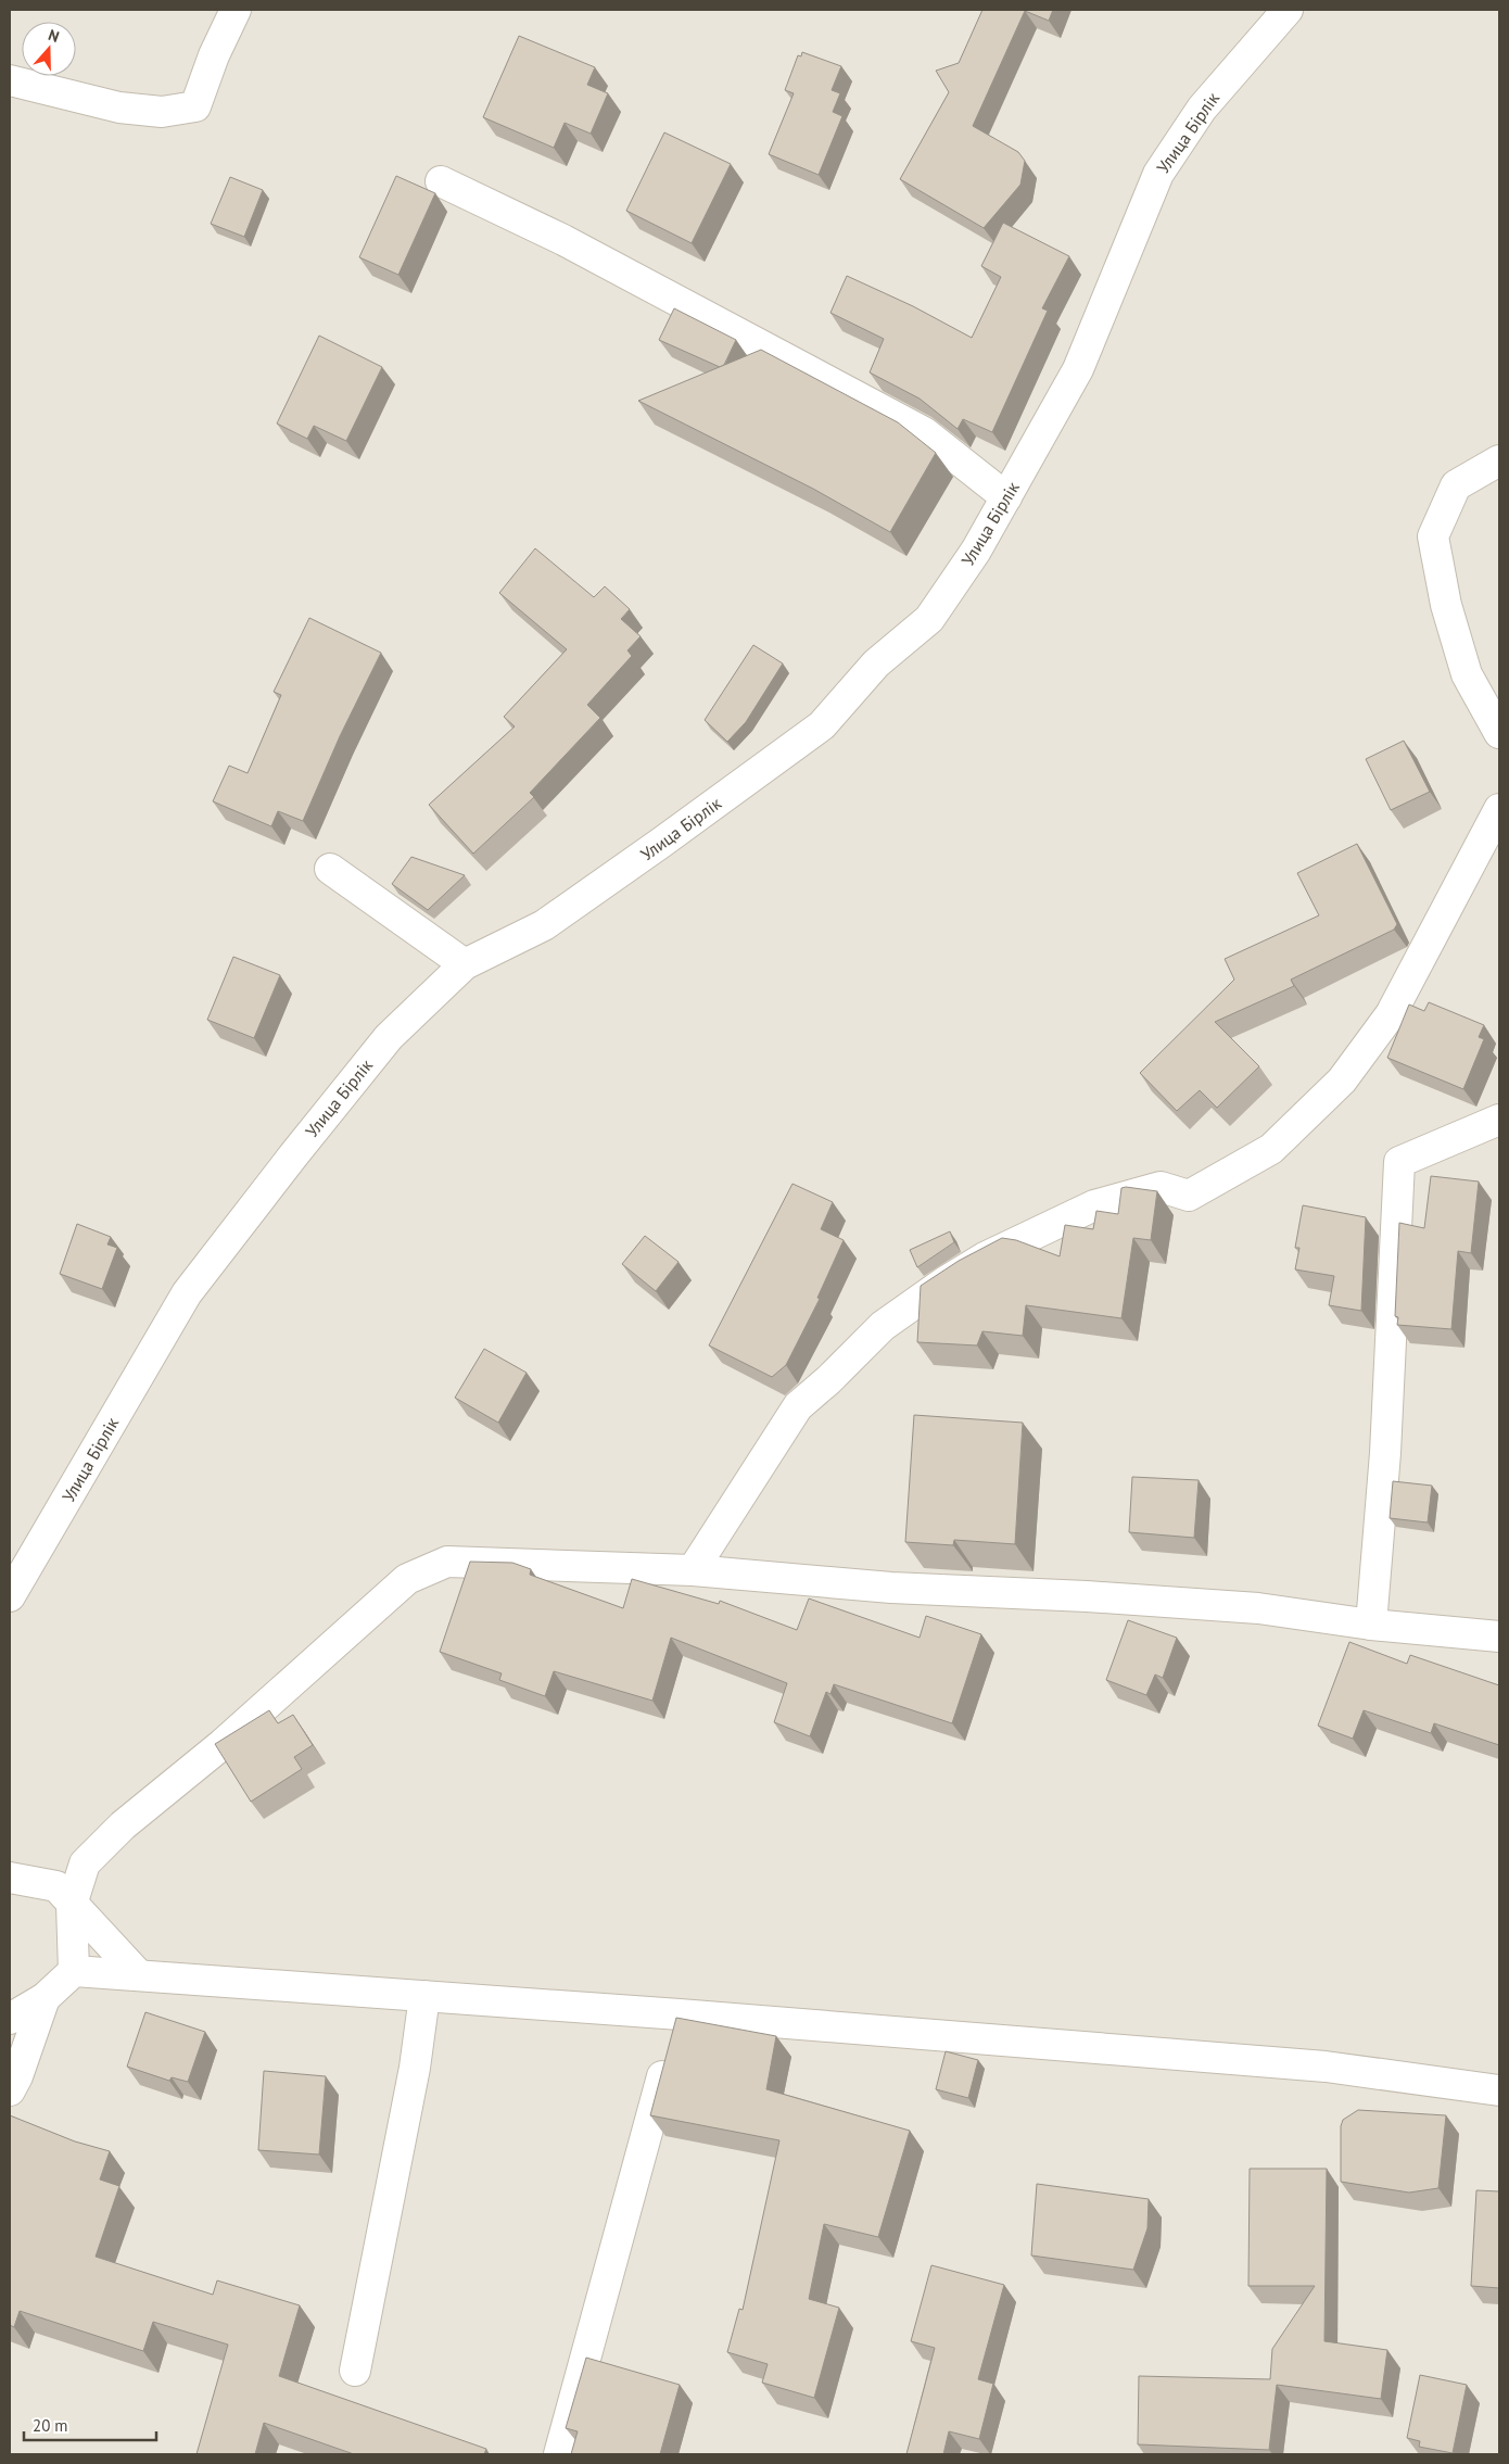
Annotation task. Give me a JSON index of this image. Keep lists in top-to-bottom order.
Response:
{
  "streets": {
    "street": ["Улица Бірлік"]
  },
  "scale_bar": "20 m",
  "north": "top"
}
